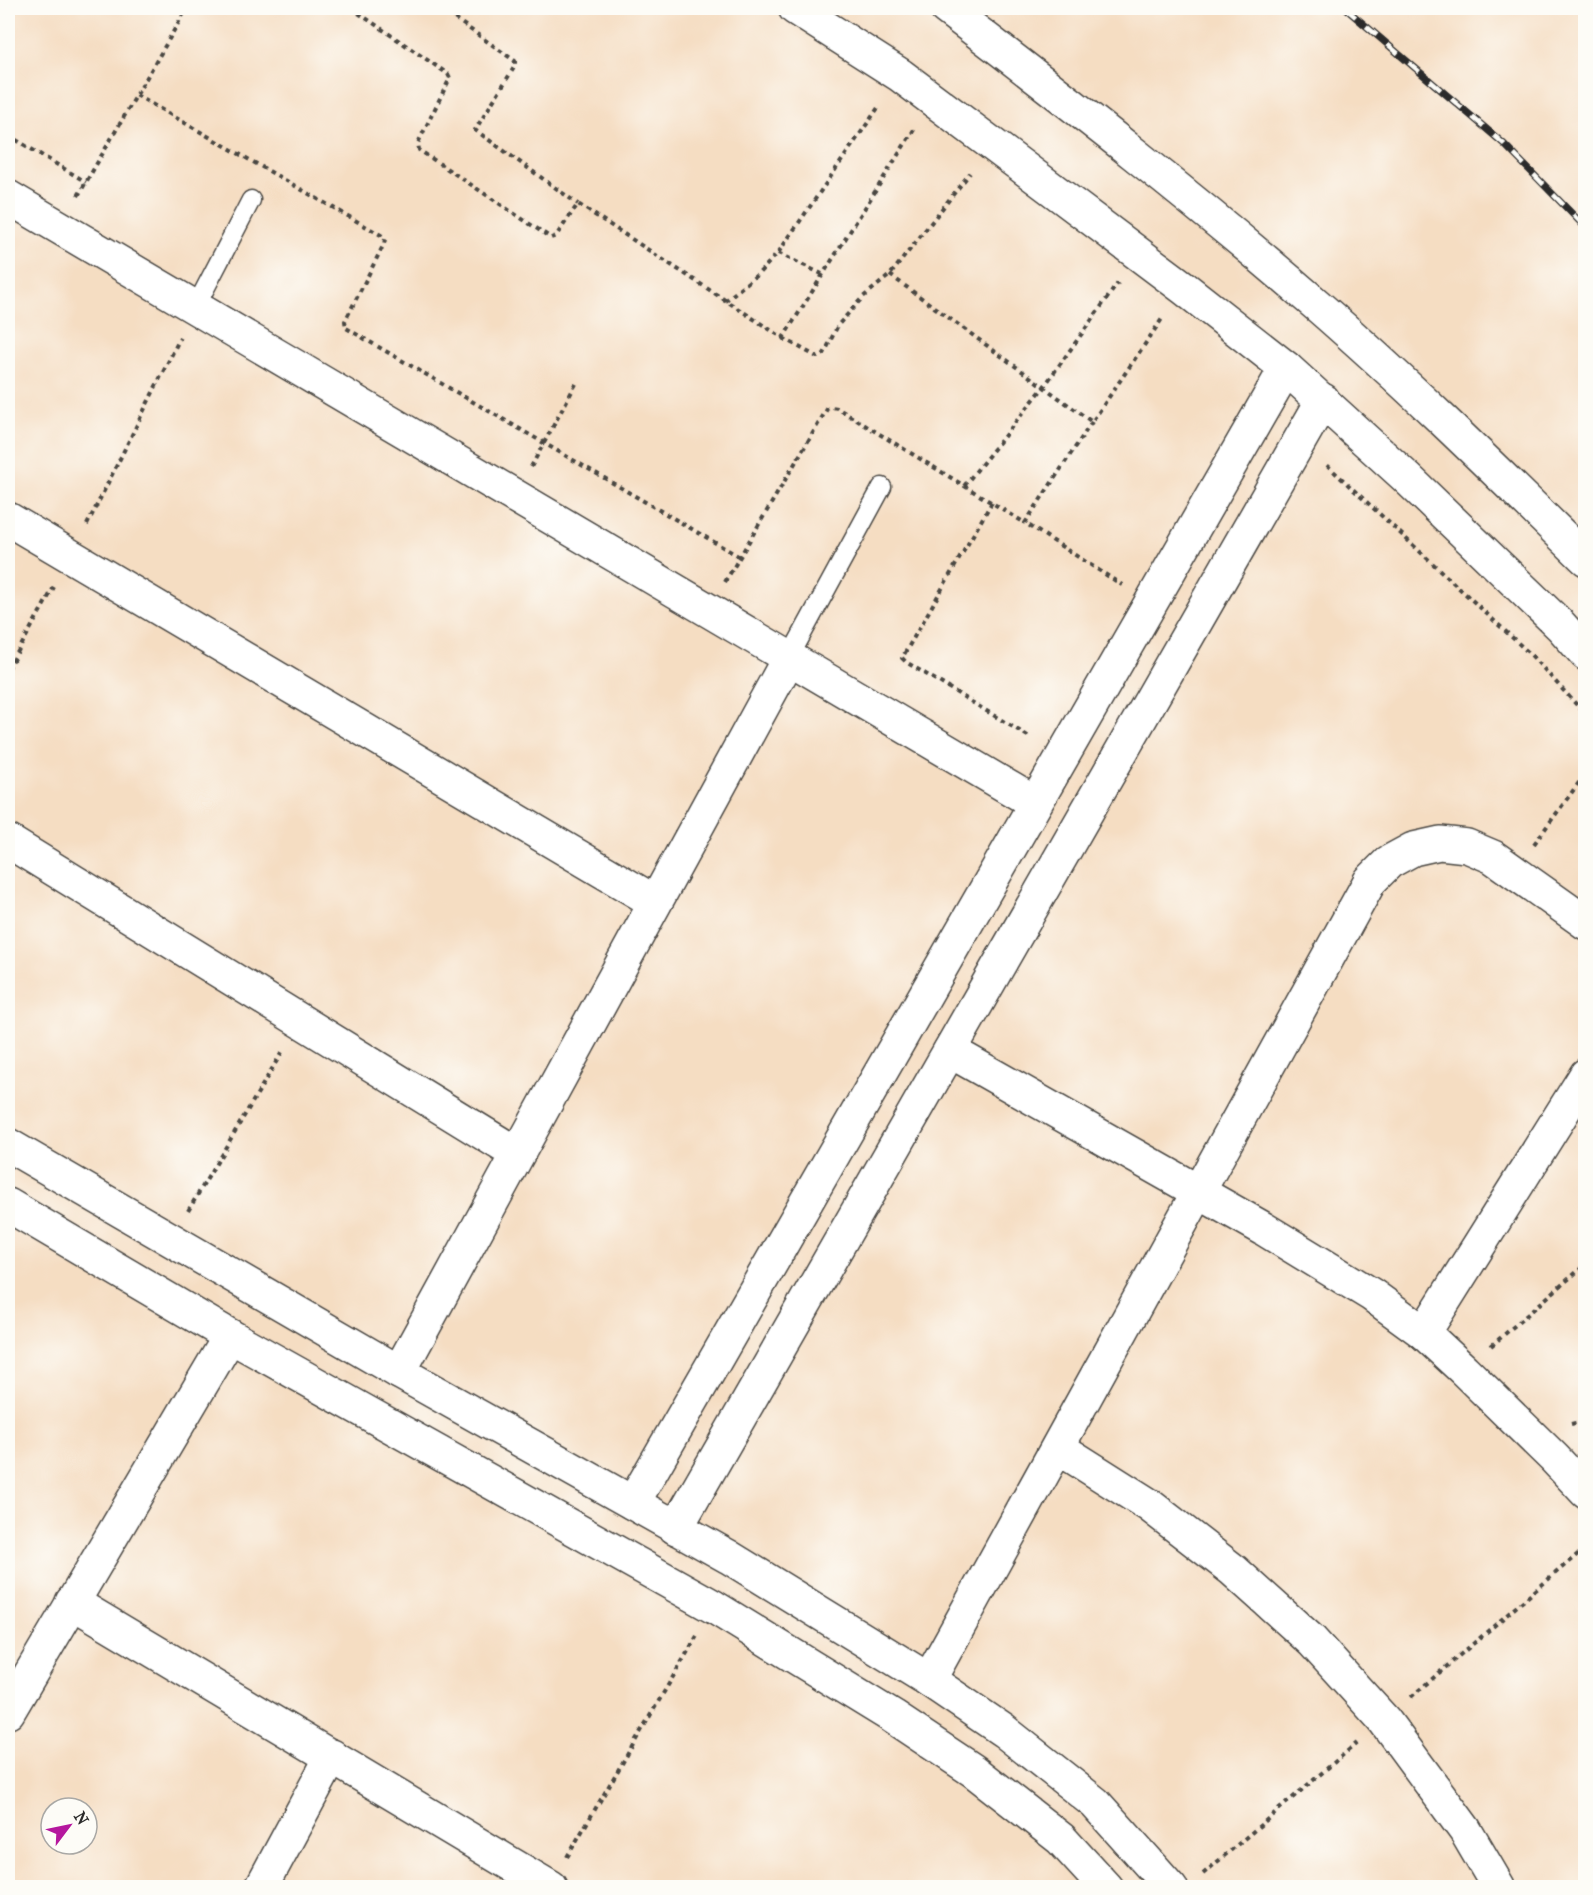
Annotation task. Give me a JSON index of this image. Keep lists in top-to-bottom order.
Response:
{
  "north": "top right"
}
